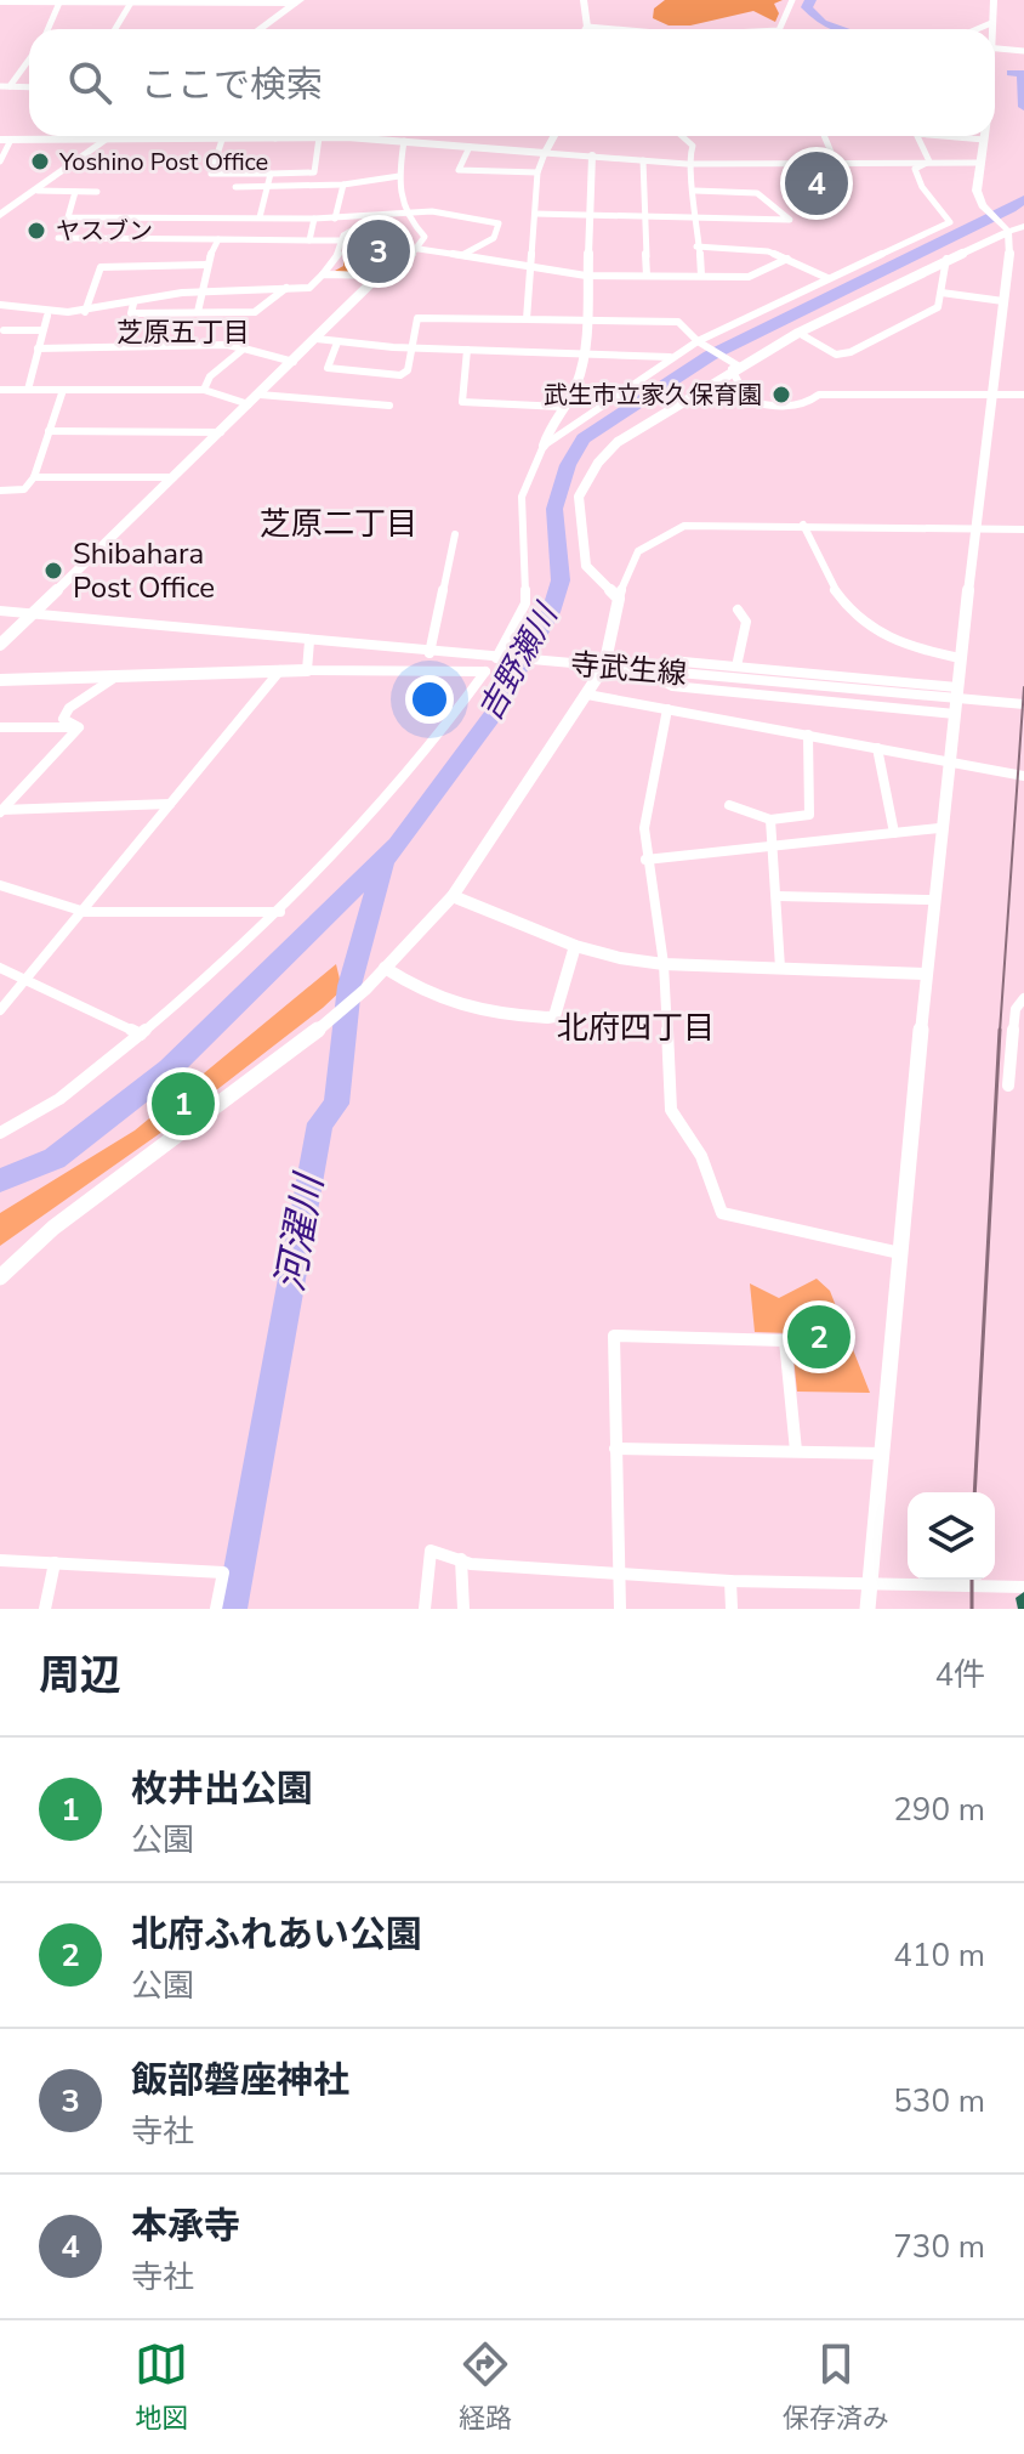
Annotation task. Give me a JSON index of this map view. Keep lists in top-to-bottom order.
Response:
{
  "streets": {
    "main road": ["寺武生線"]
  },
  "districts": ["芝原五丁目", "芝原二丁目", "北府四丁目"],
  "water": ["吉野瀬川", "河濯川"],
  "places": [
    "Yoshino Post Office",
    "ヤスブン",
    "武生市立家久保育園",
    "Shibahara Post Office"
  ],
  "page": {
    "search": "ここで検索",
    "pins": [
      "4",
      "3",
      "1",
      "2"
    ],
    "heading": ["周辺", "4件"],
    "list": [
      {
        "mark": "1",
        "name": "枚井出公園",
        "note": "公園",
        "value": "290 m"
      },
      {
        "mark": "2",
        "name": "北府ふれあい公園",
        "note": "公園",
        "value": "410 m"
      },
      {
        "mark": "3",
        "name": "飯部磐座神社",
        "note": "寺社",
        "value": "530 m"
      },
      {
        "mark": "4",
        "name": "本承寺",
        "note": "寺社",
        "value": "730 m"
      }
    ],
    "nav": ["地図", "経路", "保存済み"]
  }
}
